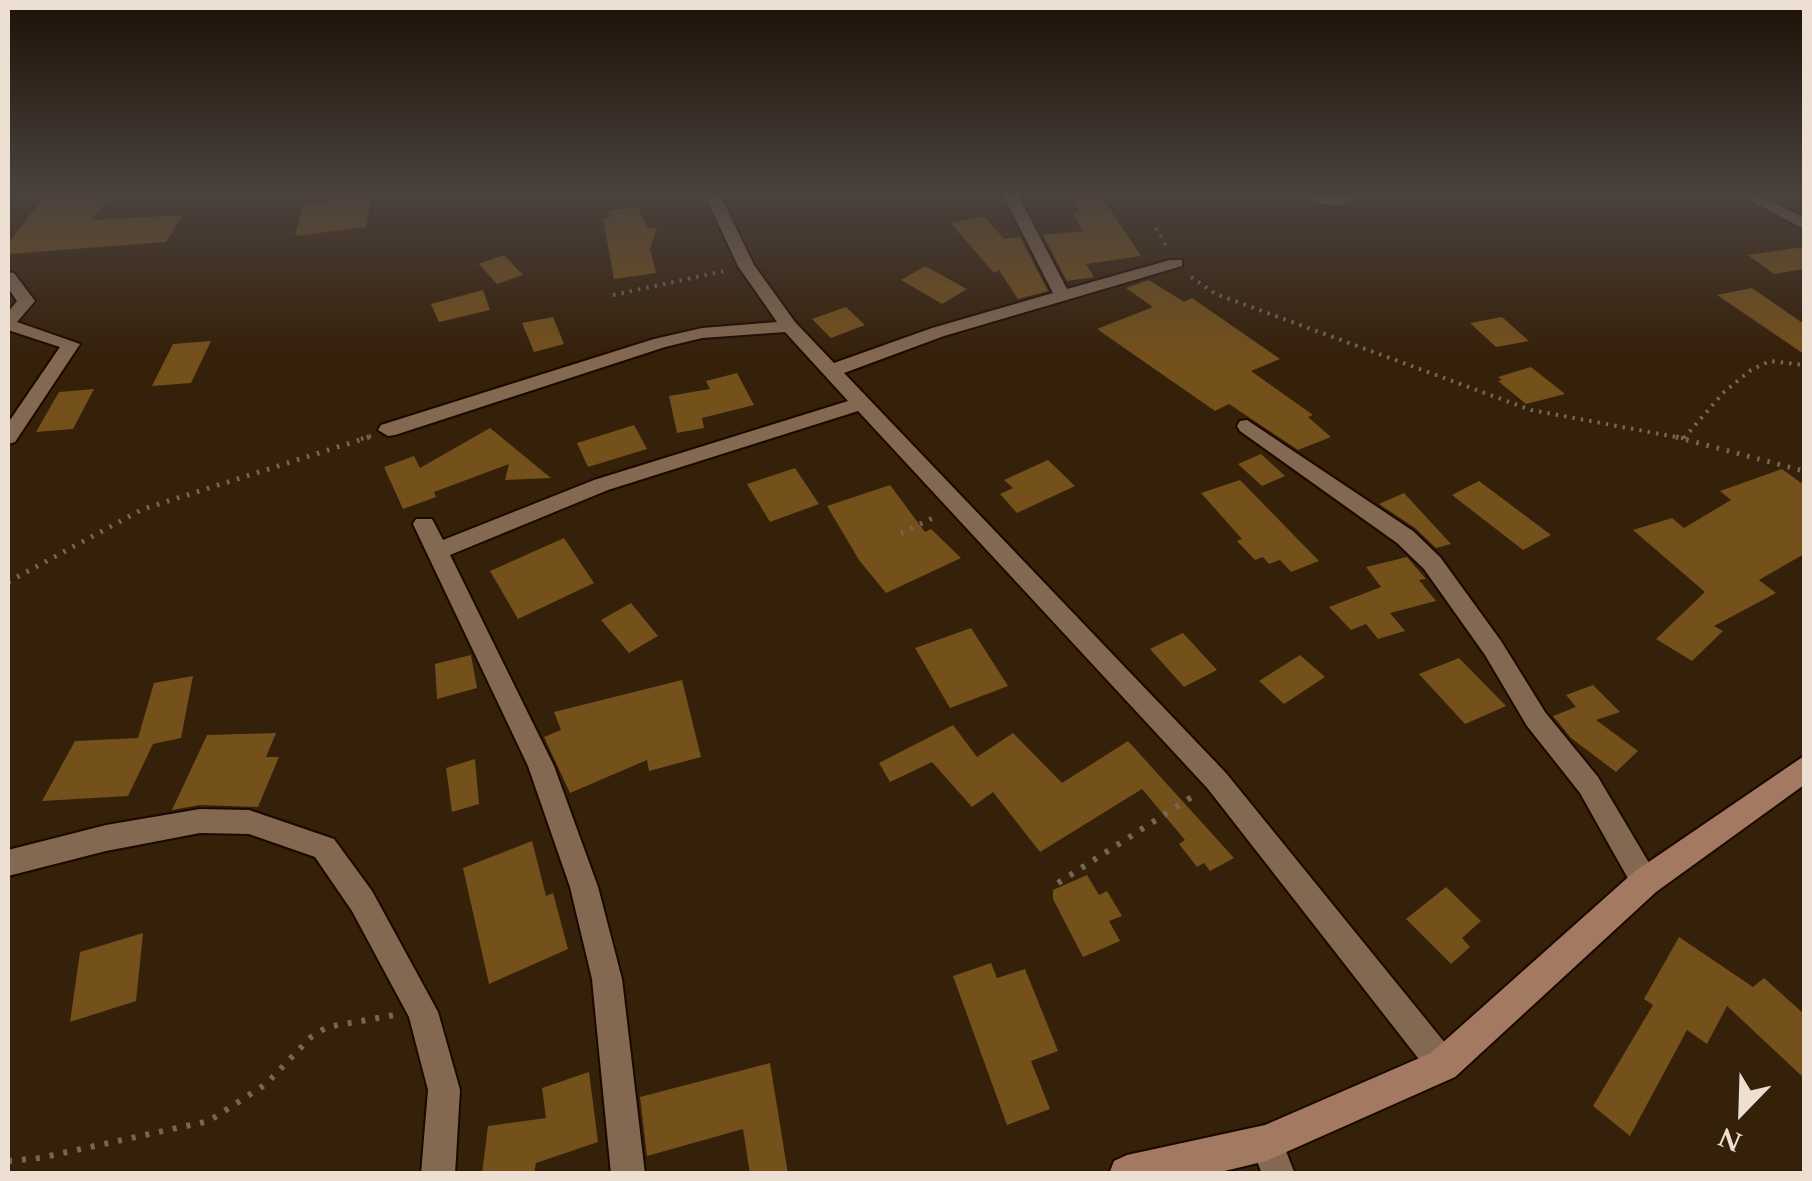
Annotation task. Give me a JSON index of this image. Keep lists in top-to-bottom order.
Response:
{
  "north": "bottom left"
}
